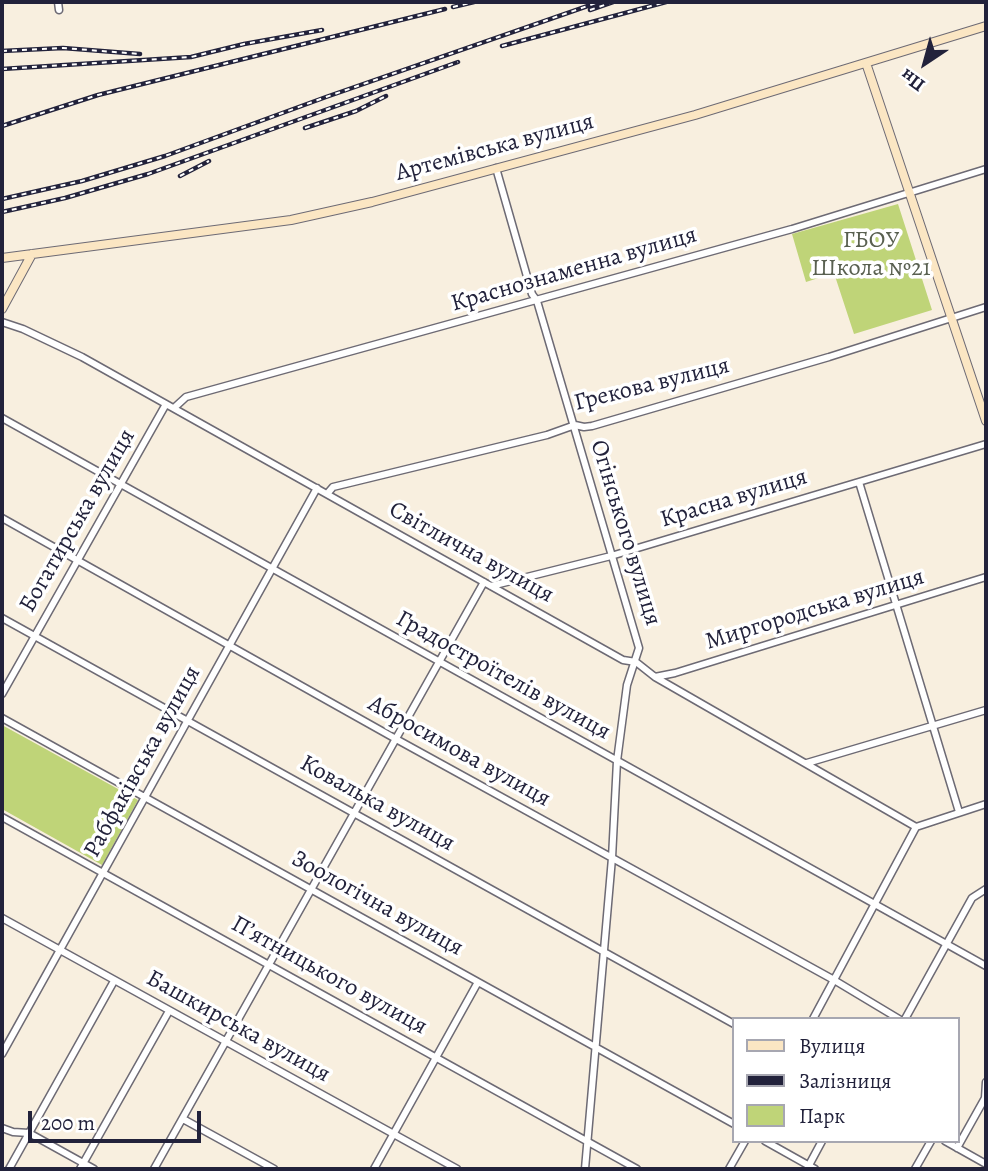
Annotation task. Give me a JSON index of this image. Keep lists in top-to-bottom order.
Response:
{
  "streets": {
    "main road": ["Артемівська вулиця"],
    "street": [
      "Краснознаменна вулиця",
      "Грекова вулиця",
      "Красна вулиця",
      "Богатирська вулиця",
      "Огінського вулиця",
      "Світлична вулиця",
      "Миргородська вулиця",
      "Градостроїтелiв вулиця",
      "Абросимова вулиця",
      "Рабфаківська вулиця",
      "Ковалька вулиця",
      "Зоологічна вулиця",
      "П’ятницького вулиця",
      "Башкирська вулиця"
    ]
  },
  "crossings": [
    ["Артемівська вулиця", "Огінського вулиця"],
    ["Краснознаменна вулиця", "Огінського вулиця"],
    ["Краснознаменна вулиця", "Світлична вулиця"],
    ["Грекова вулиця", "Огінського вулиця"],
    ["Грекова вулиця", "Світлична вулиця"],
    ["Красна вулиця", "Огінського вулиця"],
    ["Красна вулиця", "Світлична вулиця"],
    ["Богатирська вулиця", "Світлична вулиця"],
    ["Богатирська вулиця", "Градостроїтелiв вулиця"],
    ["Богатирська вулиця", "Абросимова вулиця"],
    ["Богатирська вулиця", "Ковалька вулиця"],
    ["Огінського вулиця", "Світлична вулиця"],
    ["Огінського вулиця", "Градостроїтелiв вулиця"],
    ["Огінського вулиця", "Абросимова вулиця"],
    ["Огінського вулиця", "Ковалька вулиця"],
    ["Огінського вулиця", "Зоологічна вулиця"],
    ["Огінського вулиця", "П’ятницького вулиця"],
    ["Світлична вулиця", "Миргородська вулиця"],
    ["Світлична вулиця", "Рабфаківська вулиця"],
    ["Градостроїтелiв вулиця", "Рабфаківська вулиця"],
    ["Абросимова вулиця", "Рабфаківська вулиця"],
    ["Рабфаківська вулиця", "Ковалька вулиця"],
    ["Рабфаківська вулиця", "Зоологічна вулиця"],
    ["Рабфаківська вулиця", "П’ятницького вулиця"],
    ["Рабфаківська вулиця", "Башкирська вулиця"]
  ],
  "parks": ["ГБОУ Школа №21"],
  "legend": ["Вулиця", "Залізниця", "Парк"],
  "scale_bar": "200 m",
  "north": "bottom left"
}
